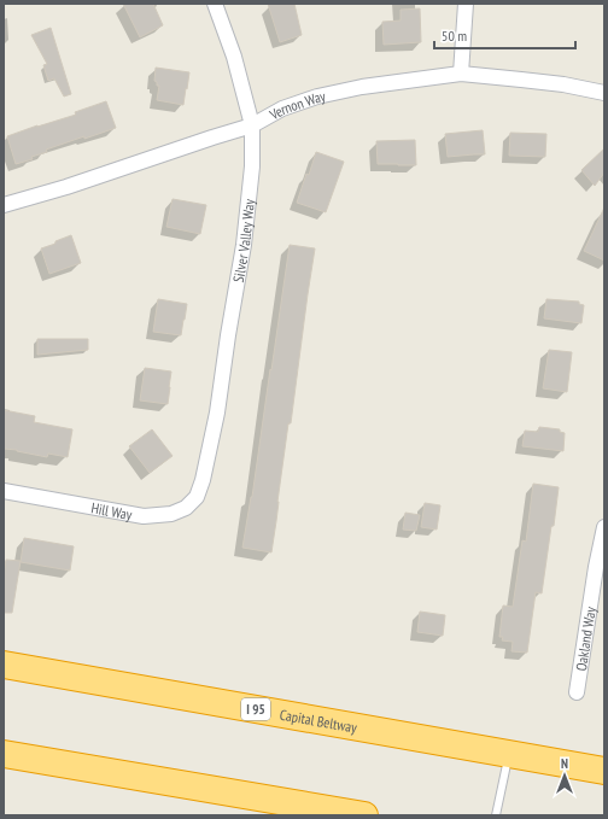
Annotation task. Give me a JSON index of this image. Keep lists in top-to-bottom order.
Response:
{
  "streets": {
    "highway": ["I 95", "Capital Beltway"],
    "street": [
      "Vernon Way",
      "Silver Valley Way",
      "Hill Way",
      "Oakland Way"
    ]
  },
  "crossings": [
    ["Vernon Way", "Silver Valley Way"],
    ["Silver Valley Way", "Hill Way"]
  ],
  "scale_bar": "50 m",
  "north": "top"
}
